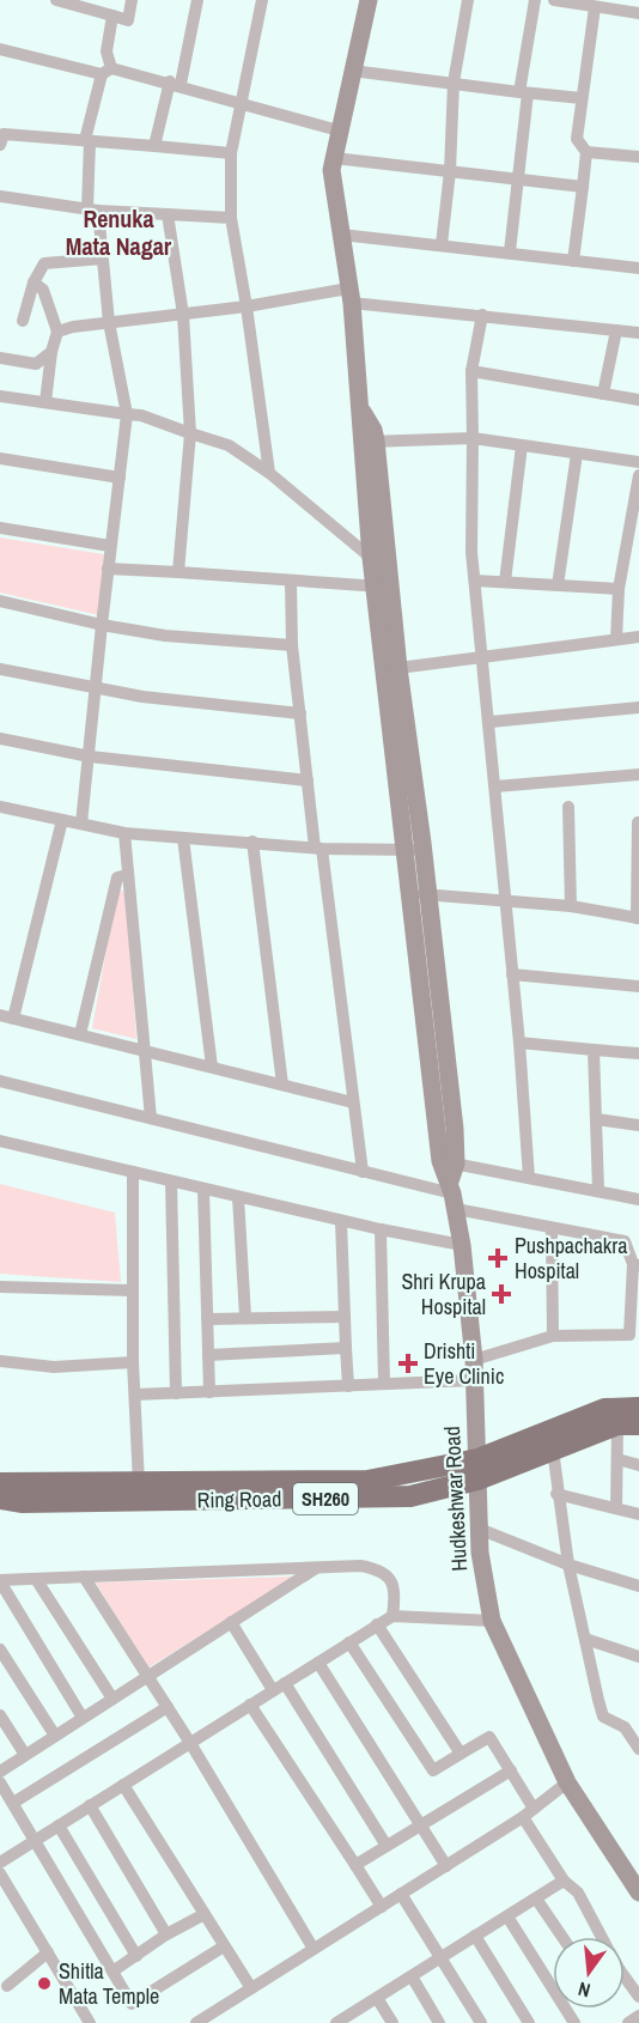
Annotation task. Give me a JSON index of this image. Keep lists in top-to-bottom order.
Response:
{
  "streets": {
    "highway": ["SH260", "Ring Road"],
    "main road": ["Hudkeshwar Road"]
  },
  "crossings": [
    ["Hudkeshwar Road", "Ring Road"]
  ],
  "districts": ["Renuka Mata Nagar"],
  "places": {
    "health": ["Pushpachakra Hospital", "Shri Krupa Hospital", "Drishti Eye Clinic"],
    "other": ["Shitla Mata Temple"]
  },
  "north": "bottom"
}
